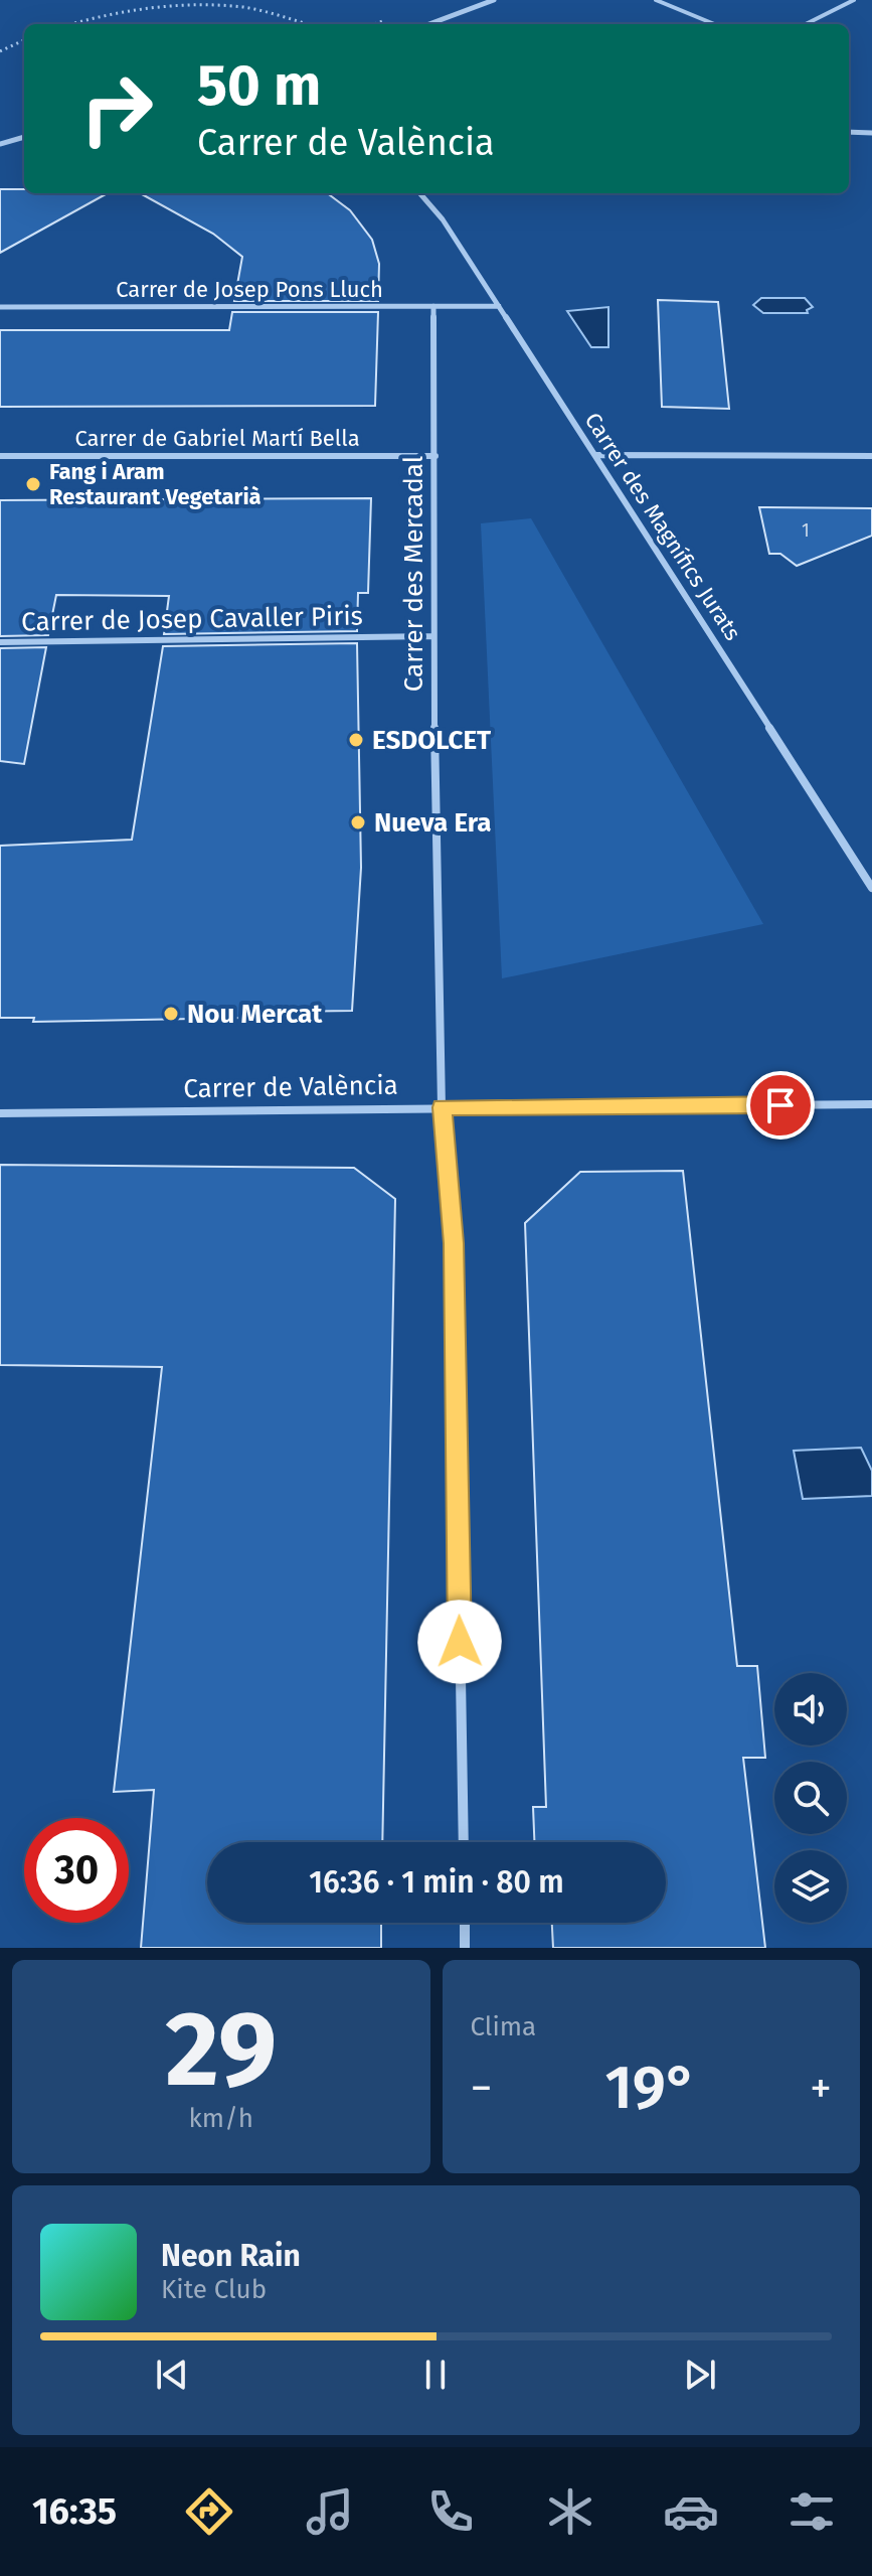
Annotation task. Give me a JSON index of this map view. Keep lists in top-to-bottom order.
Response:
{
  "streets": {
    "street": [
      "Carrer de Josep Pons Lluch",
      "Carrer de Gabriel Martí Bella",
      "Carrer des Magnífics Jurats",
      "Carrer des Mercadal",
      "Carrer de Josep Cavaller Piris",
      "Carrer de València"
    ]
  },
  "crossings": [
    ["Carrer de Josep Pons Lluch", "Carrer des Magnífics Jurats"],
    ["Carrer de Josep Pons Lluch", "Carrer des Mercadal"],
    ["Carrer de Gabriel Martí Bella", "Carrer des Mercadal"],
    ["Carrer des Mercadal", "Carrer de Josep Cavaller Piris"],
    ["Carrer des Mercadal", "Carrer de València"]
  ],
  "places": [
    "Fang i Aram Restaurant Vegetarià",
    "ESDOLCET",
    "Nueva Era",
    "Nou Mercat"
  ],
  "house_numbers": ["1"],
  "page": {
    "turn": ["50 m", "Carrer de València"],
    "limit": "30",
    "trip": "16:36 · 1 min · 80 m",
    "tile": [
      ["29", "km/h"],
      "Clima"
    ],
    "heat": ["−", "19°", "+"],
    "song": ["Neon Rain", "Kite Club"],
    "tabs": "16:35"
  }
}
